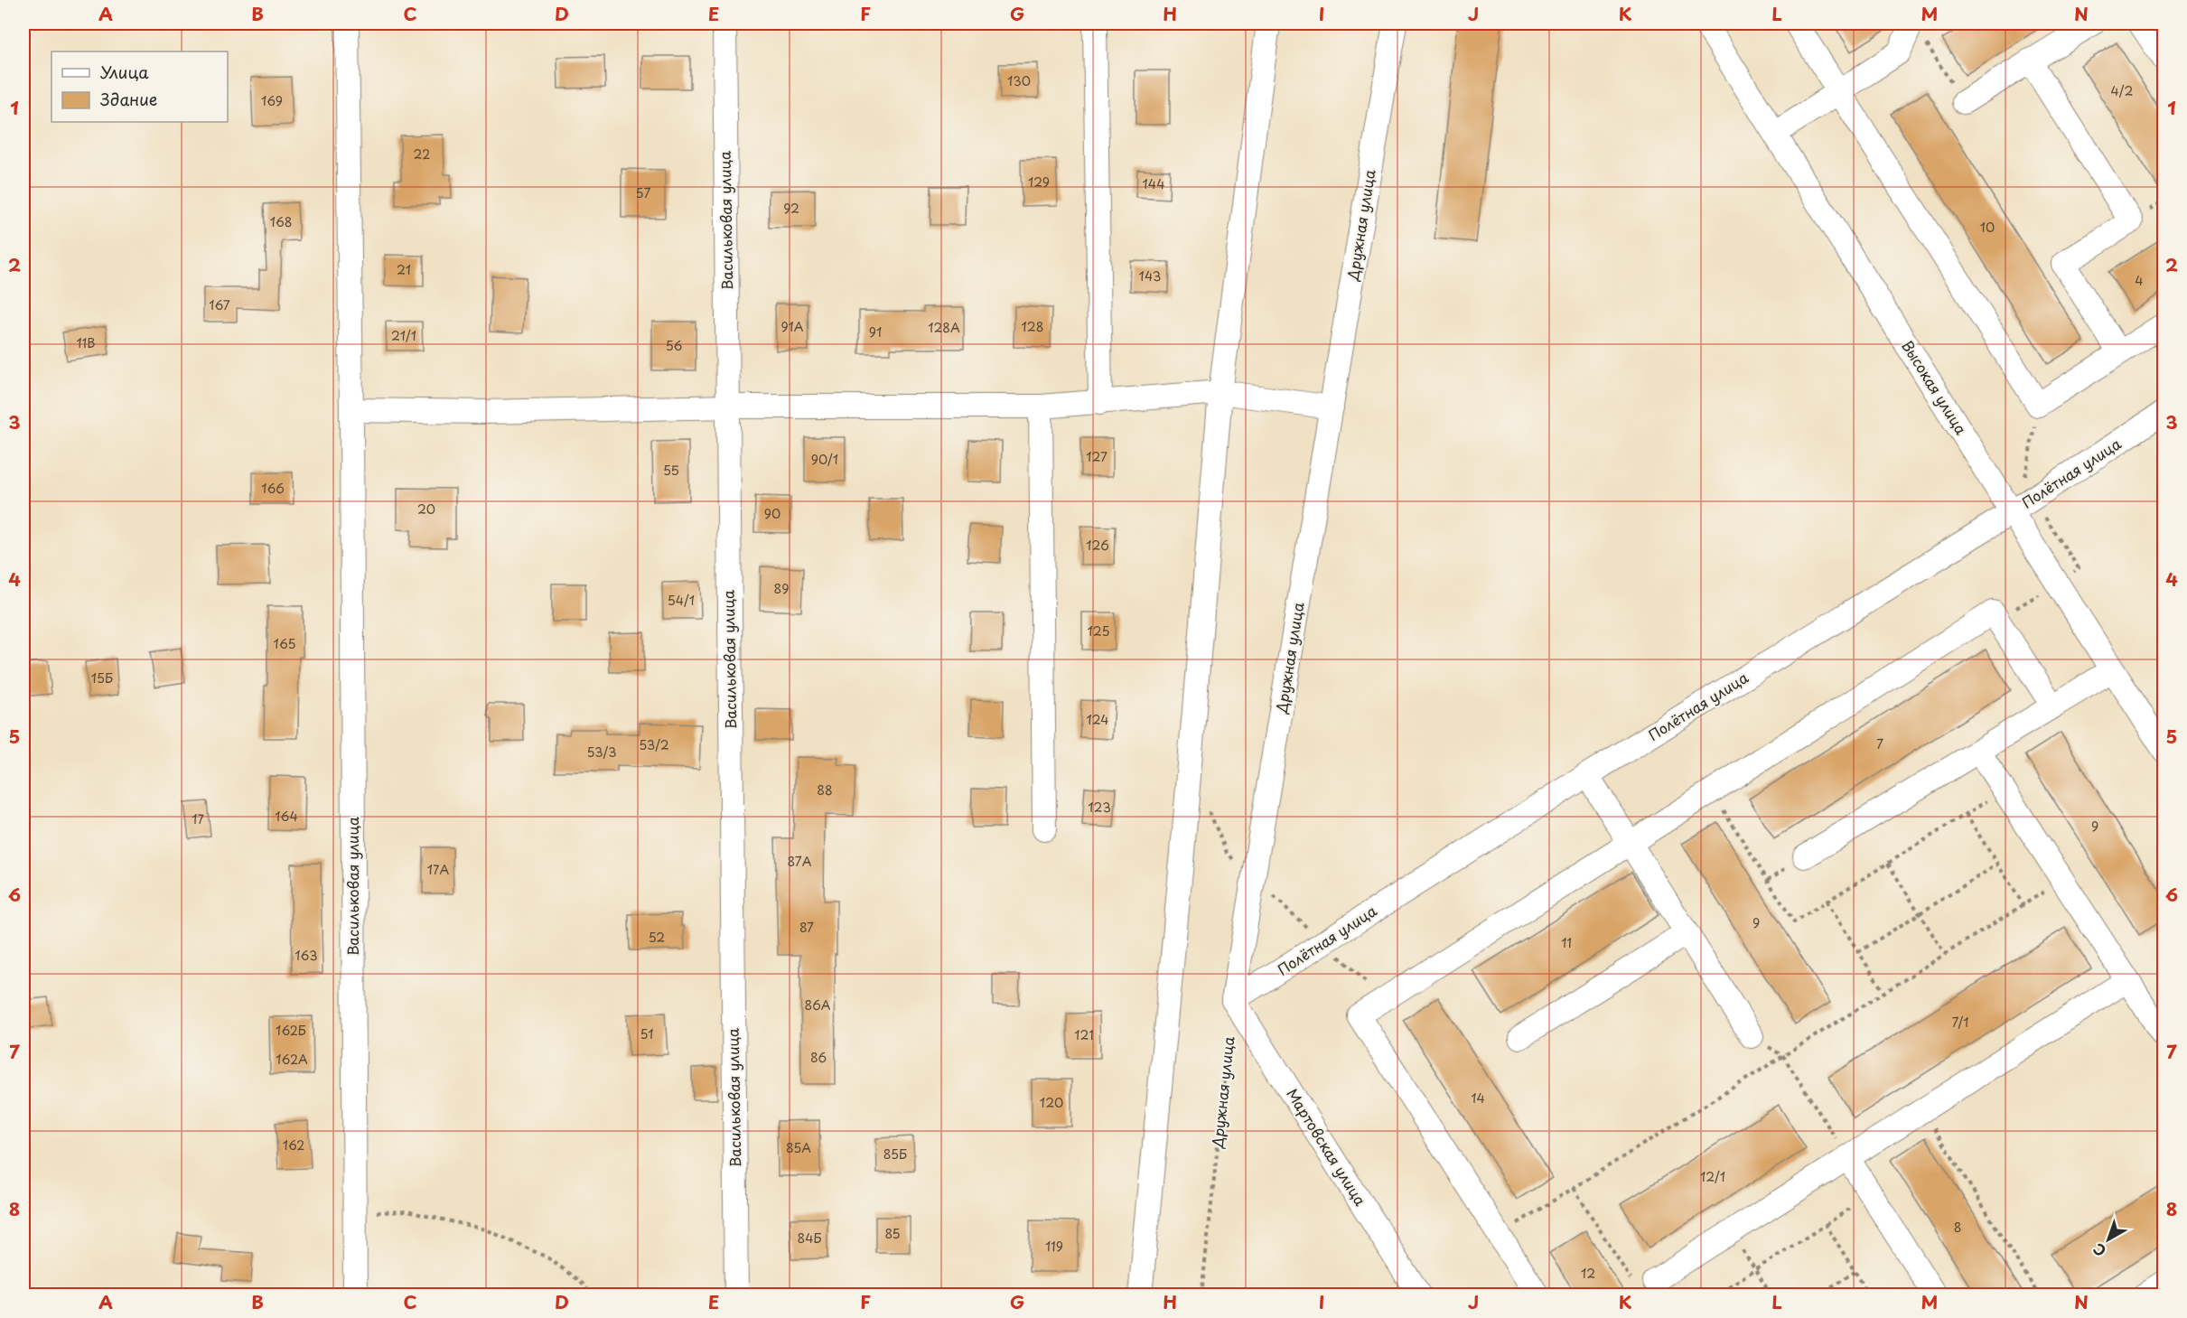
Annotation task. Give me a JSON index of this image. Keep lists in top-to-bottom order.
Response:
{
  "streets": {
    "street": [
      "Васильковая улица",
      "Дружная улица",
      "Высокая улица",
      "Полётная улица",
      "Мартовская улица"
    ]
  },
  "crossings": [
    ["Дружная улица", "Полётная улица"],
    ["Дружная улица", "Мартовская улица"],
    ["Высокая улица", "Полётная улица"],
    ["Полётная улица", "Мартовская улица"]
  ],
  "house_numbers": [
    "130",
    "4/2",
    "169",
    "22",
    "129",
    "144",
    "57",
    "92",
    "168",
    "10",
    "21",
    "143",
    "4",
    "167",
    "91А",
    "128",
    "128А",
    "91",
    "21/1",
    "11В",
    "56",
    "127",
    "90/1",
    "55",
    "166",
    "20",
    "90",
    "126",
    "89",
    "54/1",
    "125",
    "165",
    "15Б",
    "124",
    "7",
    "53/2",
    "53/3",
    "88",
    "123",
    "164",
    "17",
    "9",
    "87А",
    "17А",
    "9",
    "87",
    "52",
    "11",
    "163",
    "86А",
    "7/1",
    "162Б",
    "51",
    "121",
    "86",
    "162А",
    "14",
    "120",
    "162",
    "85А",
    "85Б",
    "12/1",
    "8",
    "85",
    "84Б",
    "119",
    "12"
  ],
  "legend": ["Улица", "Здание"],
  "north": "bottom left",
  "grid": {
    "columns": [
      "A",
      "B",
      "C",
      "D",
      "E",
      "F",
      "G",
      "H",
      "I",
      "J",
      "K",
      "L",
      "M",
      "N"
    ],
    "rows": [
      "1",
      "2",
      "3",
      "4",
      "5",
      "6",
      "7",
      "8"
    ]
  }
}
